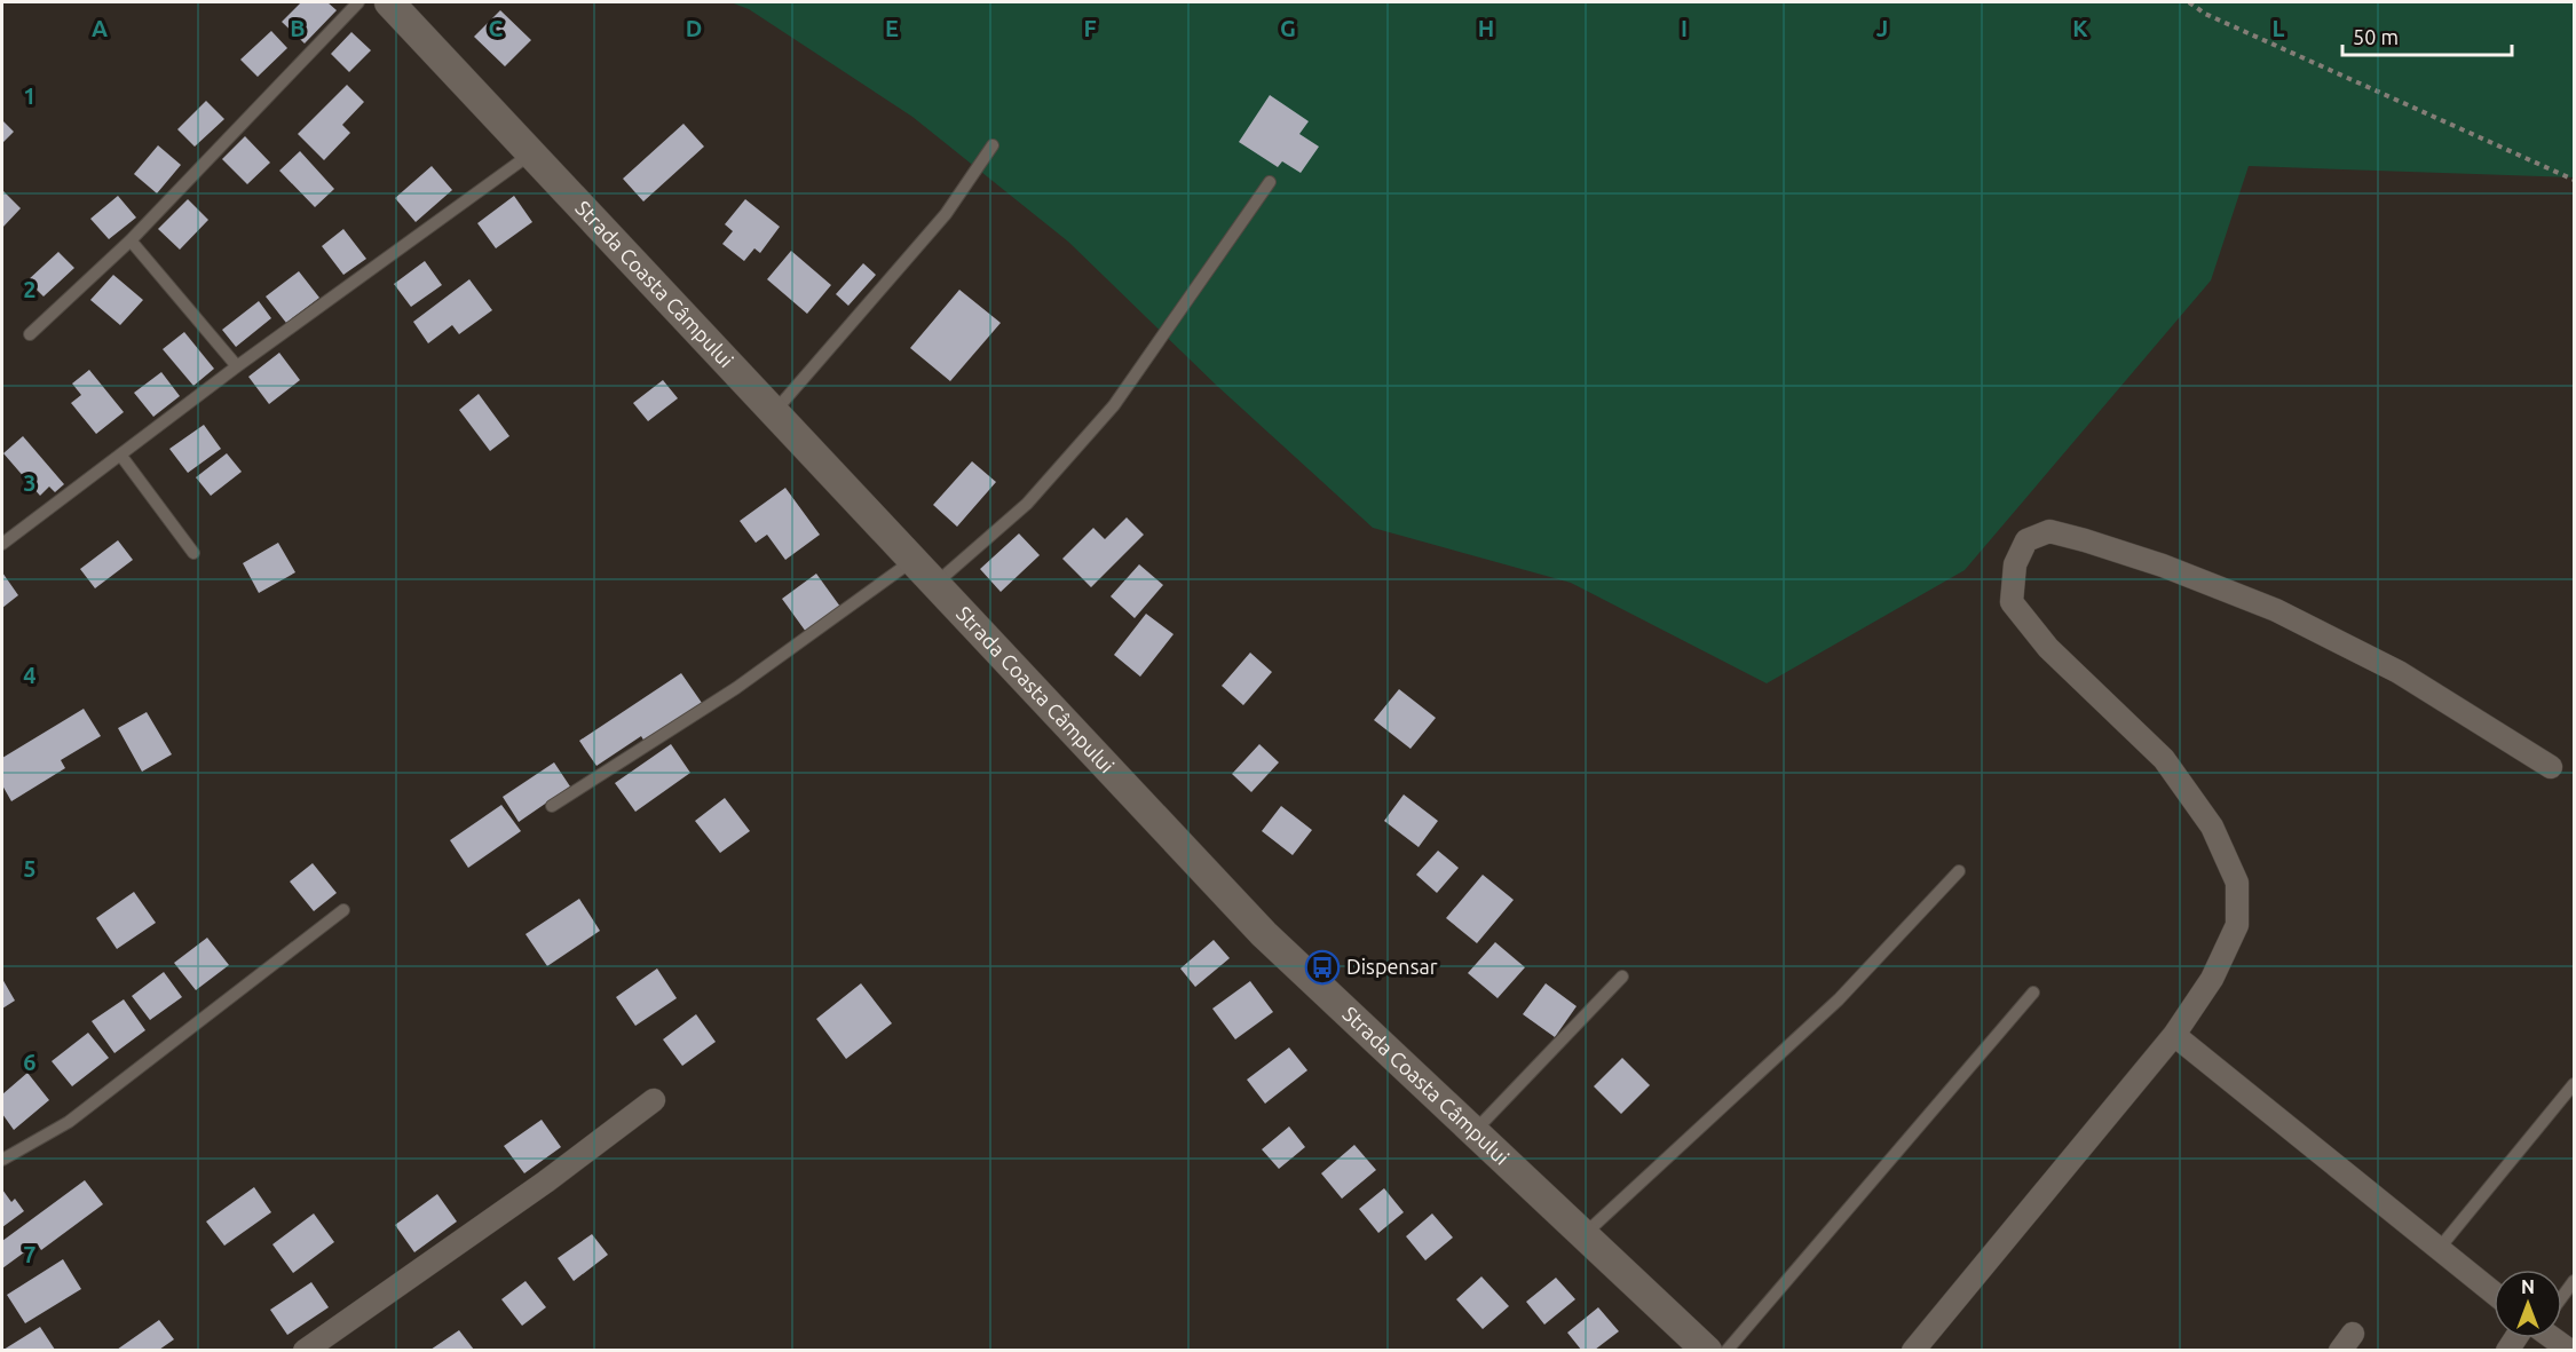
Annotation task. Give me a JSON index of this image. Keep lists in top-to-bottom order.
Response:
{
  "streets": {
    "street": ["Strada Coasta Câmpului"]
  },
  "places": {
    "bus stop": ["Dispensar"]
  },
  "scale_bar": "50 m",
  "north": "top",
  "grid": {
    "columns": [
      "A",
      "B",
      "C",
      "D",
      "E",
      "F",
      "G",
      "H",
      "I",
      "J",
      "K",
      "L"
    ],
    "rows": [
      "1",
      "2",
      "3",
      "4",
      "5",
      "6",
      "7"
    ]
  }
}
